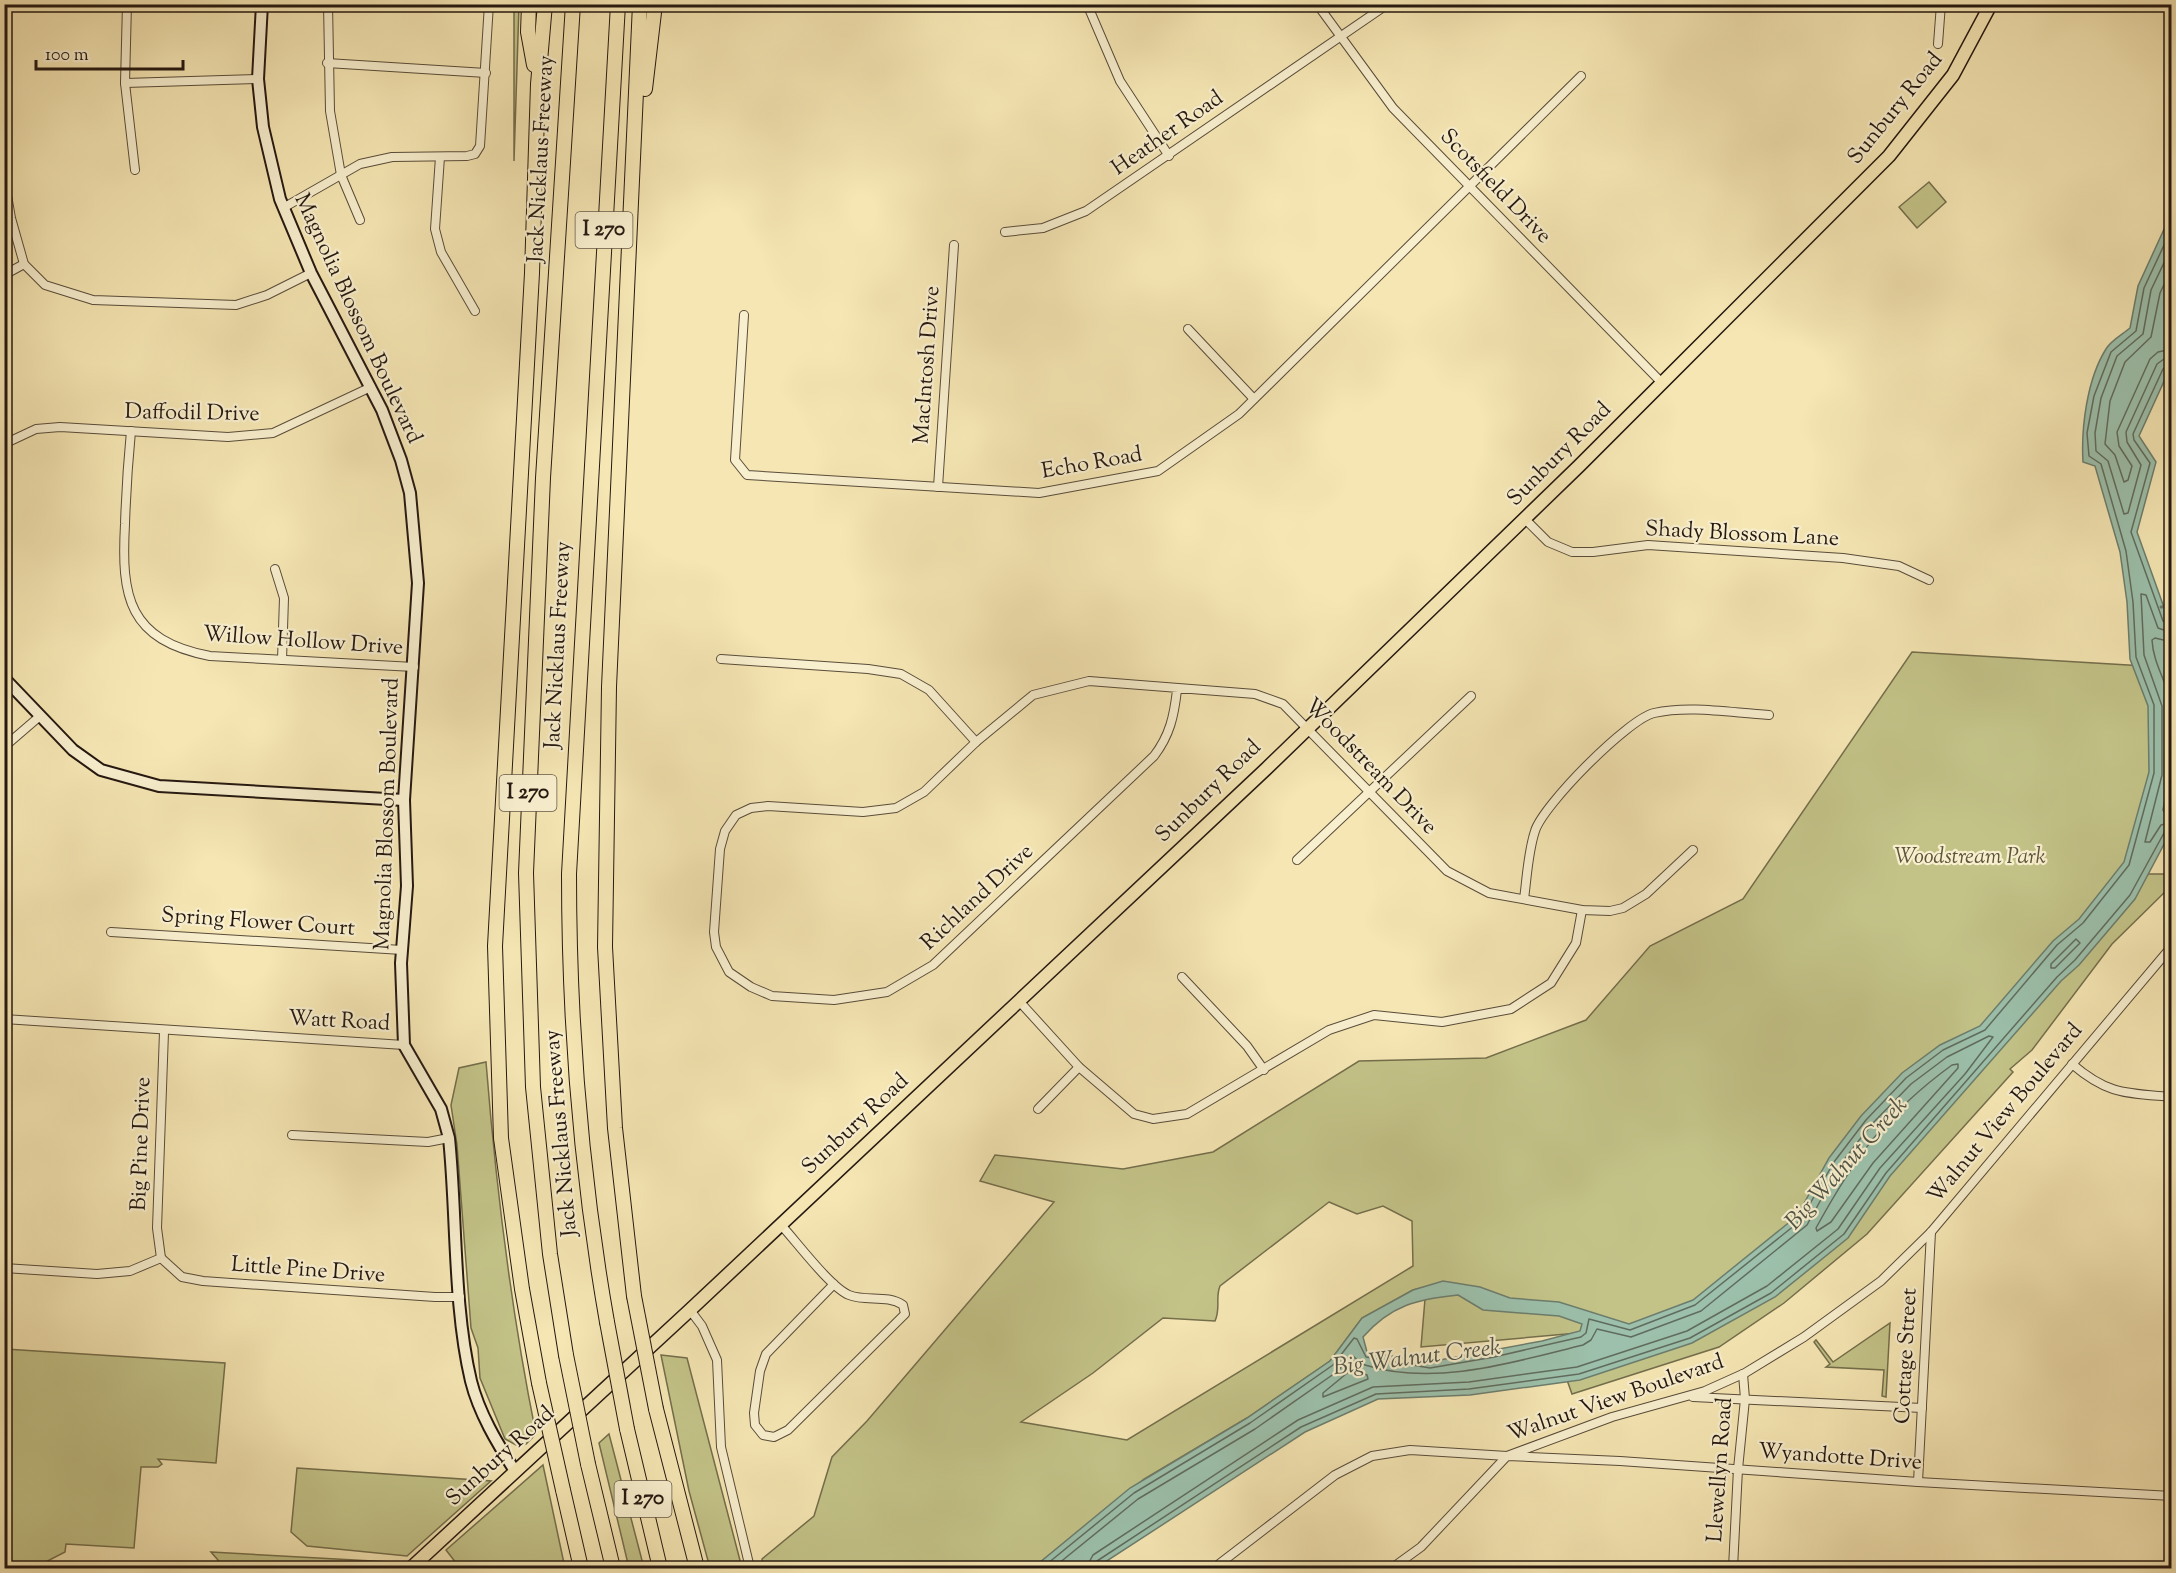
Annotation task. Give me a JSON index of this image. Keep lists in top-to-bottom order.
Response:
{
  "streets": {
    "highway": ["Jack Nicklaus Freeway", "I 270"],
    "main road": ["Sunbury Road"],
    "street": [
      "Heather Road",
      "Scotsfield Drive",
      "Magnolia Blossom Boulevard",
      "MacIntosh Drive",
      "Daffodil Drive",
      "Echo Road",
      "Shady Blossom Lane",
      "Willow Hollow Drive",
      "Woodstream Drive",
      "Richland Drive",
      "Spring Flower Court",
      "Watt Road",
      "Walnut View Boulevard",
      "Big Pine Drive",
      "Little Pine Drive",
      "Cottage Street",
      "Wyandotte Drive",
      "Llewellyn Road"
    ]
  },
  "crossings": [
    ["Sunbury Road", "Scotsfield Drive"],
    ["Sunbury Road", "Shady Blossom Lane"],
    ["Sunbury Road", "Woodstream Drive"],
    ["Sunbury Road", "Watt Road"],
    ["Heather Road", "Scotsfield Drive"],
    ["Scotsfield Drive", "Echo Road"],
    ["Magnolia Blossom Boulevard", "Daffodil Drive"],
    ["Magnolia Blossom Boulevard", "Willow Hollow Drive"],
    ["Magnolia Blossom Boulevard", "Spring Flower Court"],
    ["Magnolia Blossom Boulevard", "Watt Road"],
    ["MacIntosh Drive", "Echo Road"],
    ["Daffodil Drive", "Willow Hollow Drive"],
    ["Woodstream Drive", "Richland Drive"],
    ["Watt Road", "Big Pine Drive"],
    ["Watt Road", "Little Pine Drive"],
    ["Walnut View Boulevard", "Cottage Street"],
    ["Walnut View Boulevard", "Wyandotte Drive"],
    ["Walnut View Boulevard", "Llewellyn Road"],
    ["Big Pine Drive", "Little Pine Drive"],
    ["Cottage Street", "Wyandotte Drive"],
    ["Wyandotte Drive", "Llewellyn Road"]
  ],
  "water": ["Big Walnut Creek"],
  "parks": ["Woodstream Park"],
  "scale_bar": "100 m"
}
